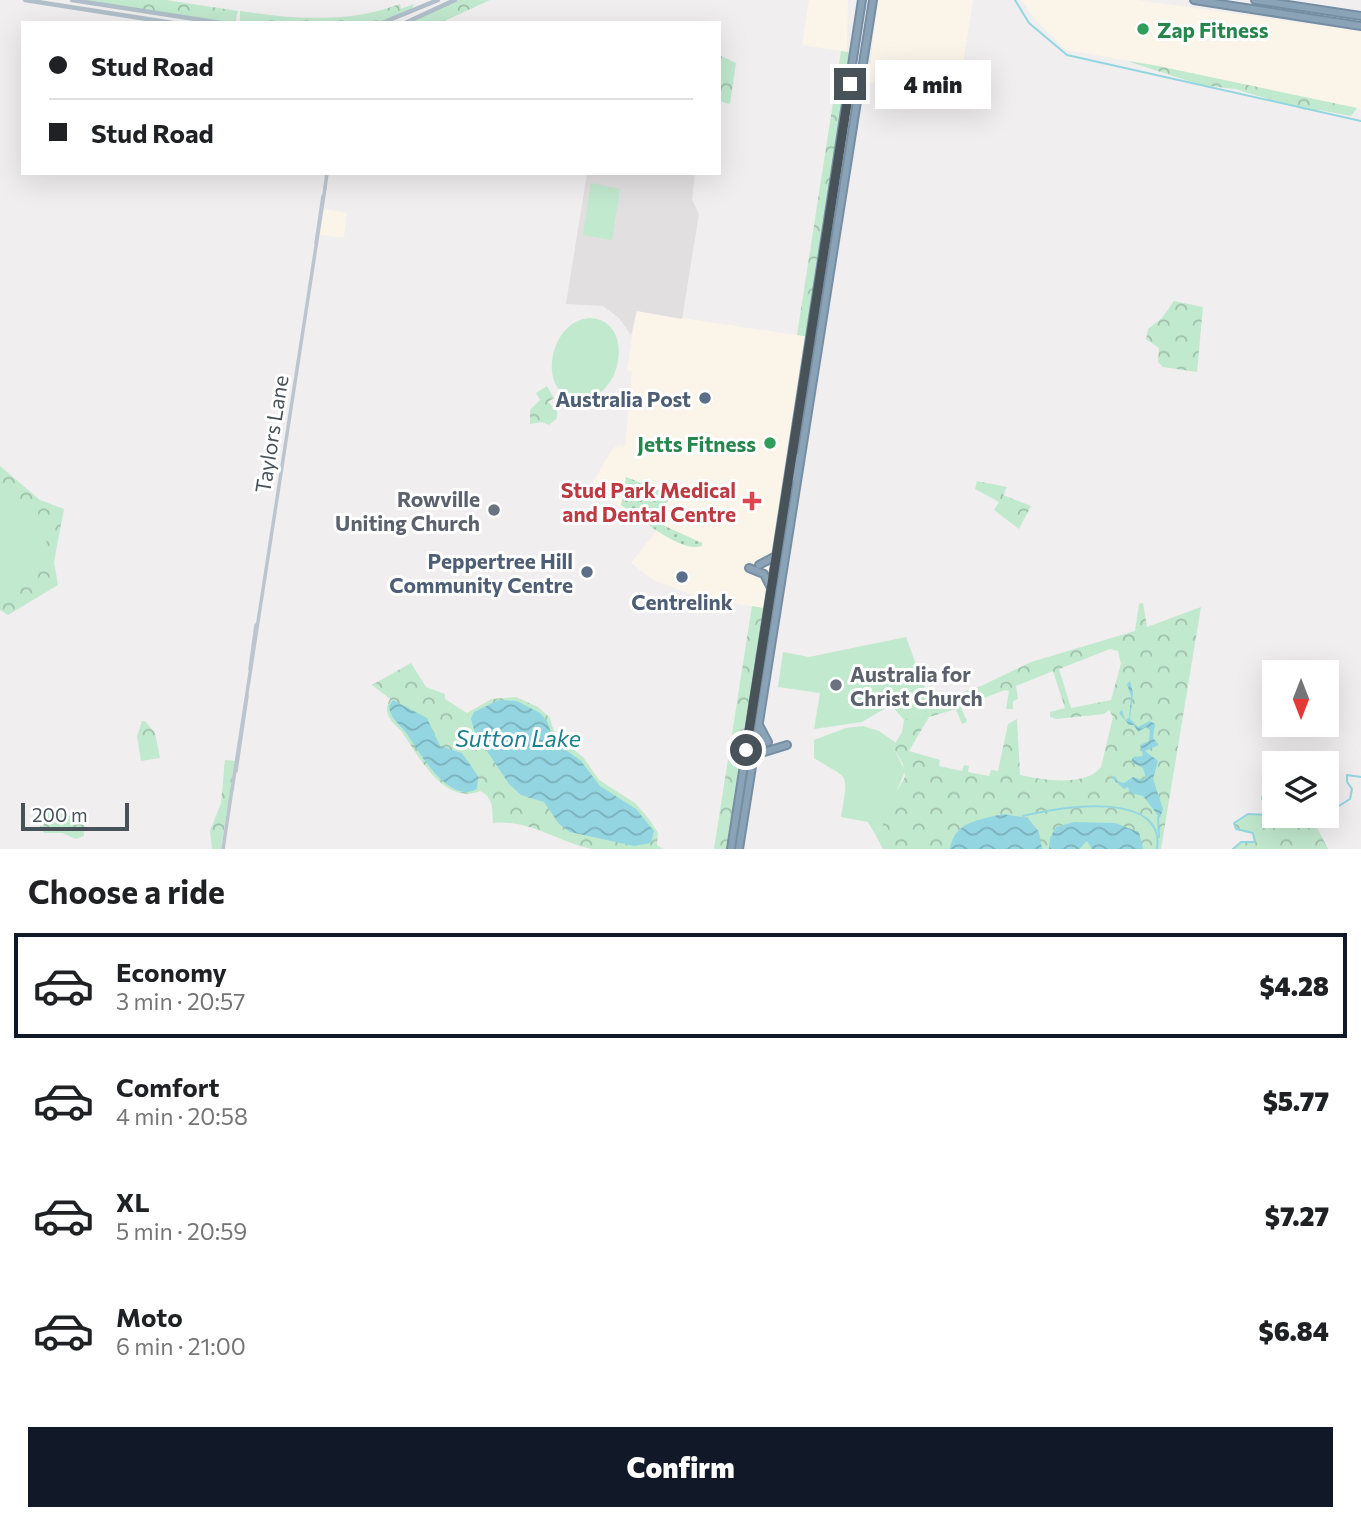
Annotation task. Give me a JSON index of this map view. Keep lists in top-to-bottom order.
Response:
{
  "streets": {
    "main road": ["Taylors Lane"]
  },
  "water": ["Sutton Lake"],
  "places": {
    "other": [
      "Zap Fitness",
      "Australia Post",
      "Jetts Fitness",
      "Rowville Uniting Church",
      "Peppertree Hill Community Centre",
      "Centrelink",
      "Australia for Christ Church"
    ],
    "health": ["Stud Park Medical and Dental Centre"]
  },
  "scale_bar": "200 m",
  "north": "bottom",
  "page": {
    "banner": ["Stud Road", "Stud Road"],
    "bubble": "4 min",
    "scale": "200 m",
    "heading": "Choose a ride",
    "list": [
      {
        "name": "Economy",
        "note": "3 min · 20:57",
        "value": "$4.28"
      },
      {
        "name": "Comfort",
        "note": "4 min · 20:58",
        "value": "$5.77"
      },
      {
        "name": "XL",
        "note": "5 min · 20:59",
        "value": "$7.27"
      },
      {
        "name": "Moto",
        "note": "6 min · 21:00",
        "value": "$6.84"
      }
    ],
    "buttons": "Confirm"
  }
}
